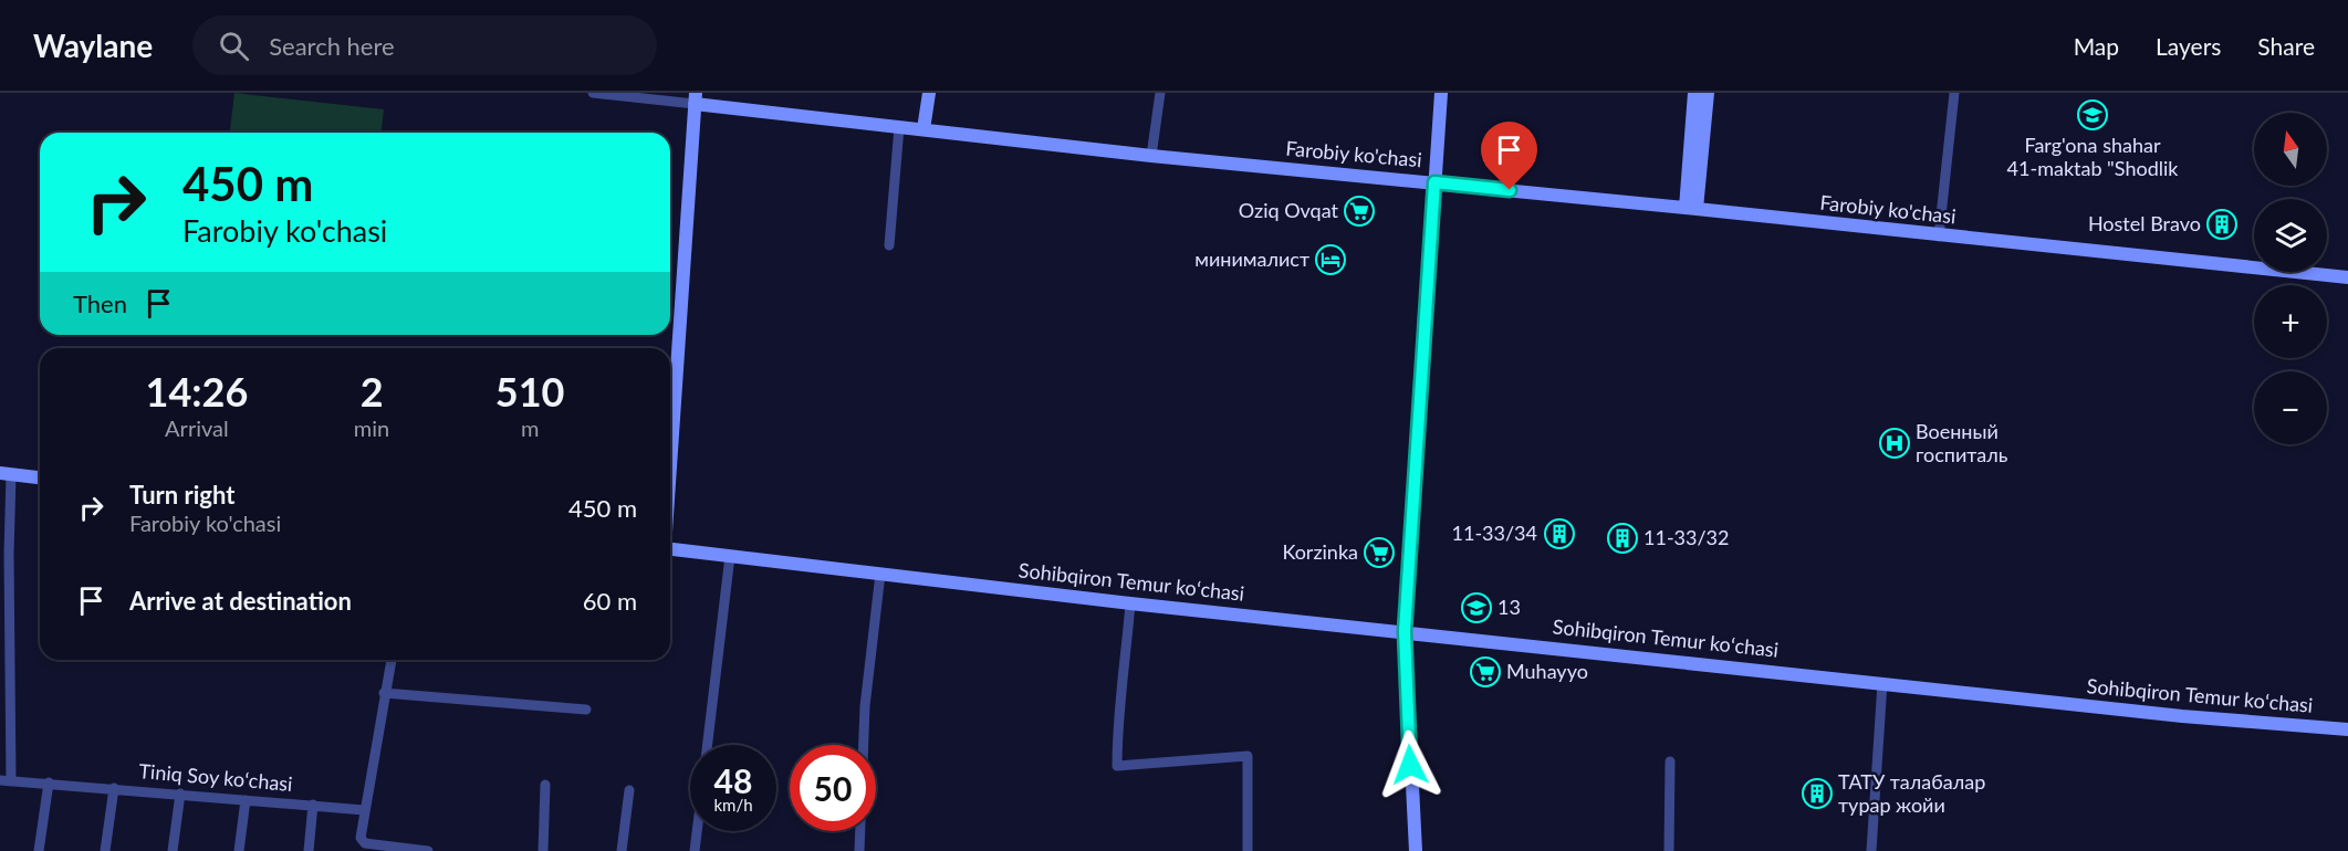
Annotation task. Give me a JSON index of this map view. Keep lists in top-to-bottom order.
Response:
{
  "streets": {
    "main road": ["Farobiy ko'chasi", "Sohibqiron Temur koʻchasi"],
    "street": ["Tiniq Soy koʻchasi"]
  },
  "places": {
    "school or university": ["Farg'ona shahar 41-maktab \"Shodlik", "13"],
    "supermarket": ["Oziq Ovqat", "Korzinka", "Muhayyo"],
    "building": [
      "Hostel Bravo",
      "11-33/34",
      "11-33/32",
      "ТАТУ талабалар турар жойи"
    ],
    "hotel": ["минималист"],
    "hospital": ["Военный госпиталь"]
  },
  "north": "top",
  "page": {
    "header": "Waylane",
    "search": "Search here",
    "nav": ["Map", "Layers", "Share"],
    "map_buttons": ["+", "−"],
    "turn": ["450 m", "Farobiy ko'chasi"],
    "then": "Then",
    "eta": [
      "14:26",
      "Arrival",
      "2",
      "min",
      "510",
      "m"
    ],
    "list": [
      {
        "name": "Turn right",
        "note": "Farobiy ko'chasi",
        "value": "450 m"
      },
      {
        "name": "Arrive at destination",
        "value": "60 m"
      }
    ],
    "speed": "48 km/h",
    "limit": "50"
  }
}
